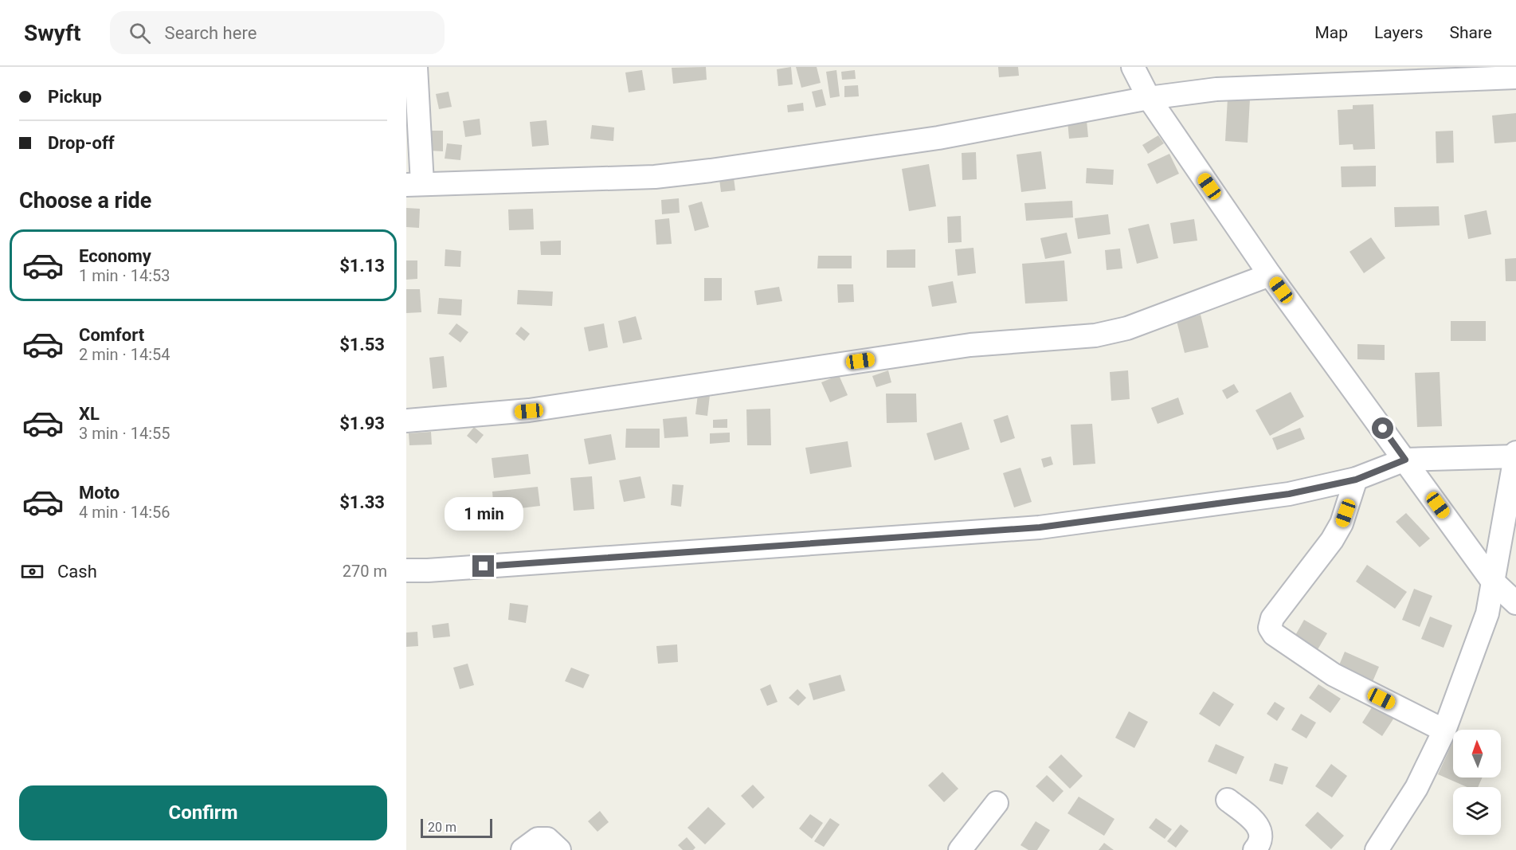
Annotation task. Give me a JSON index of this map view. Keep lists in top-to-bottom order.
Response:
{
  "scale_bar": "20 m",
  "north": "top",
  "page": {
    "header": "Swyft",
    "search": "Search here",
    "nav": ["Map", "Layers", "Share"],
    "banner": ["Pickup", "Drop-off"],
    "heading": "Choose a ride",
    "list": [
      {
        "name": "Economy",
        "note": "1 min · 14:53",
        "value": "$1.13"
      },
      {
        "name": "Comfort",
        "note": "2 min · 14:54",
        "value": "$1.53"
      },
      {
        "name": "XL",
        "note": "3 min · 14:55",
        "value": "$1.93"
      },
      {
        "name": "Moto",
        "note": "4 min · 14:56",
        "value": "$1.33"
      }
    ],
    "bubble": "1 min",
    "pay": ["Cash", "270 m"],
    "buttons": "Confirm",
    "scale": "20 m"
  }
}
